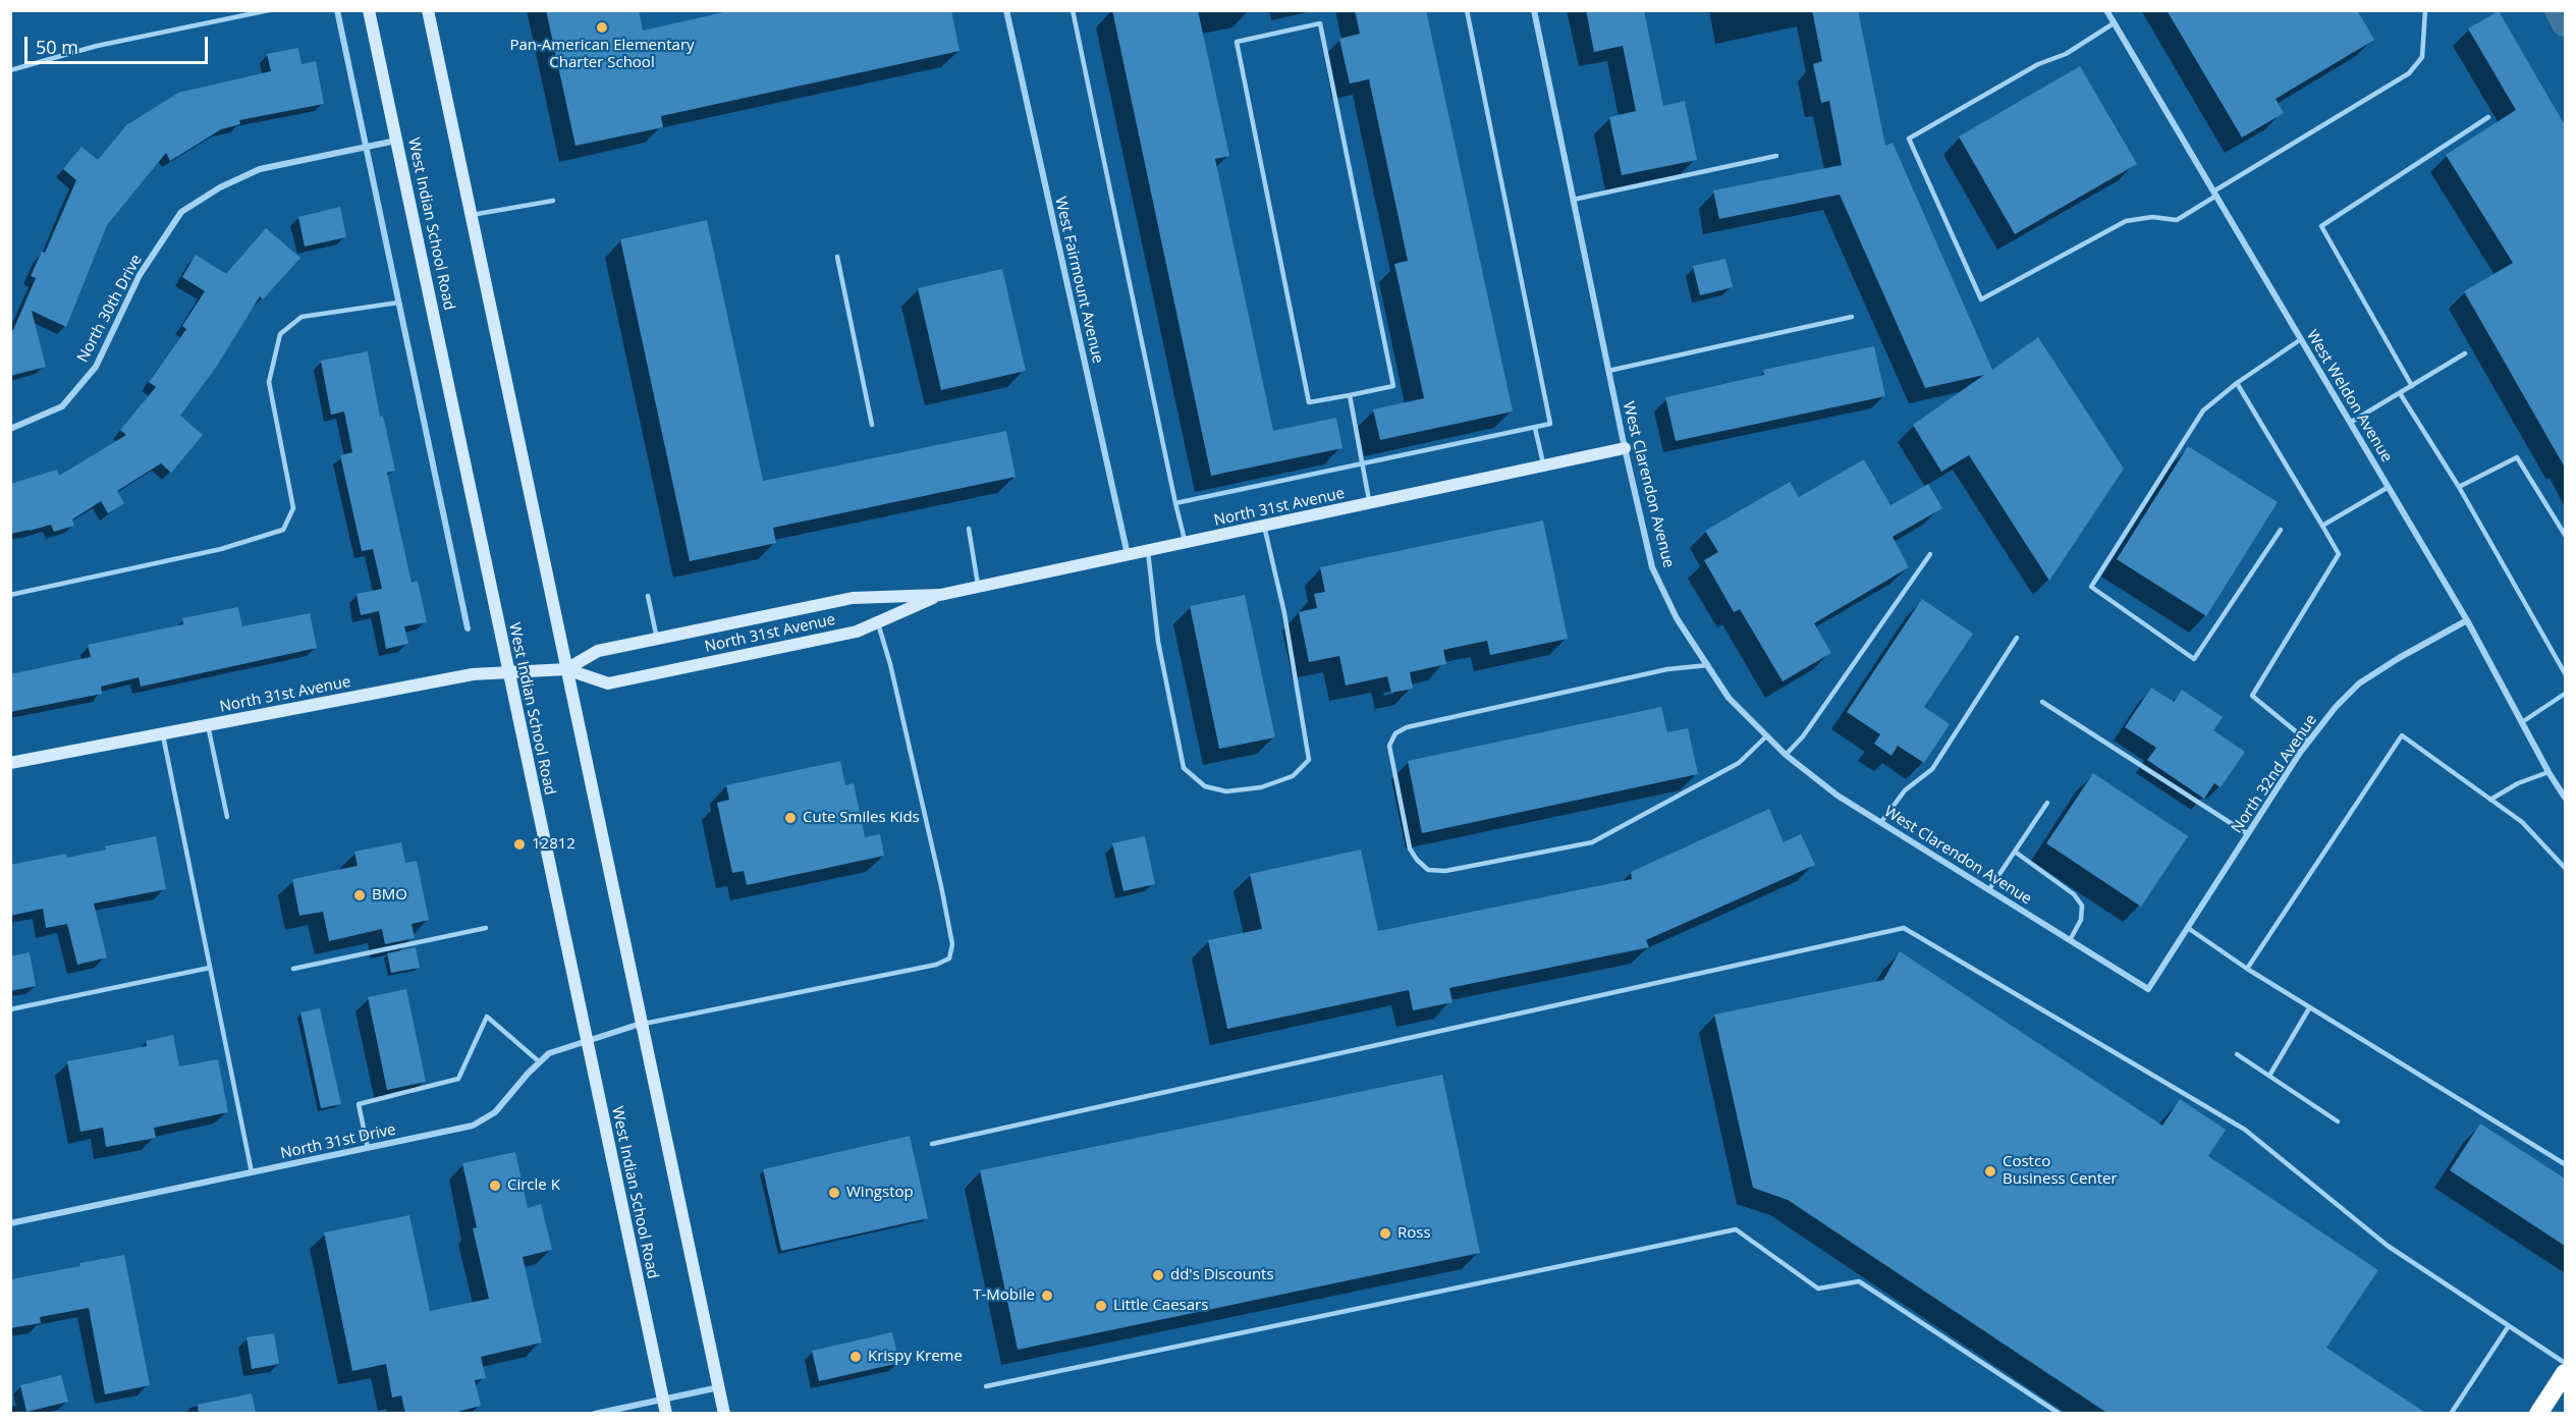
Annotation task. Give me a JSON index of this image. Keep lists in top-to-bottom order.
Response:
{
  "streets": {
    "main road": ["West Indian School Road", "North 31st Avenue"],
    "street": [
      "West Fairmount Avenue",
      "North 30th Drive",
      "West Weldon Avenue",
      "West Clarendon Avenue",
      "North 32nd Avenue",
      "North 31st Drive"
    ]
  },
  "crossings": [
    ["West Indian School Road", "North 30th Drive"],
    ["West Indian School Road", "North 31st Avenue"],
    ["West Indian School Road", "North 31st Drive"],
    ["West Fairmount Avenue", "North 31st Avenue"],
    ["West Weldon Avenue", "North 32nd Avenue"],
    ["West Clarendon Avenue", "North 31st Avenue"],
    ["West Clarendon Avenue", "North 32nd Avenue"]
  ],
  "places": [
    "Pan-American Elementary Charter School",
    "Cute Smiles Kids",
    "12812",
    "BMO",
    "Costco Business Center",
    "Circle K",
    "Wingstop",
    "Ross",
    "dd's Discounts",
    "T-Mobile",
    "Little Caesars",
    "Krispy Kreme"
  ],
  "scale_bar": "50 m"
}
